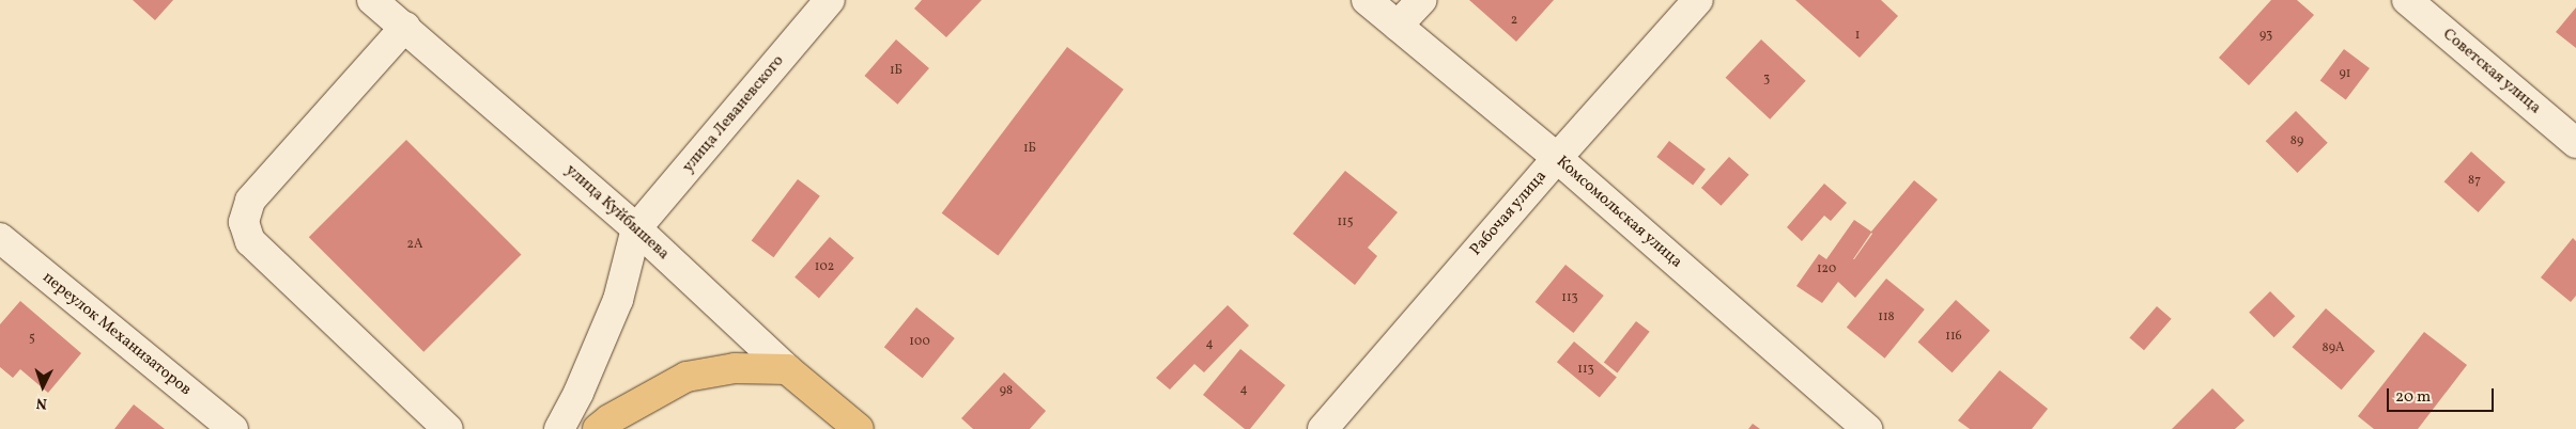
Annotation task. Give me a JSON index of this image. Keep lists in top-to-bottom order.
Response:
{
  "streets": {
    "main road": ["улица Куйбышева"],
    "street": [
      "Советская улица",
      "улица Леваневского",
      "Комсомольская улица",
      "Рабочая улица",
      "переулок Механизаторов"
    ]
  },
  "crossings": [
    ["улица Леваневского", "улица Куйбышева"],
    ["Комсомольская улица", "Рабочая улица"]
  ],
  "house_numbers": [
    "2",
    "1",
    "93",
    "1Б",
    "91",
    "3",
    "89",
    "1Б",
    "87",
    "115",
    "2А",
    "102",
    "120",
    "113",
    "118",
    "116",
    "5",
    "100",
    "4",
    "89А",
    "113",
    "4",
    "98"
  ],
  "scale_bar": "20 m",
  "north": "bottom"
}
